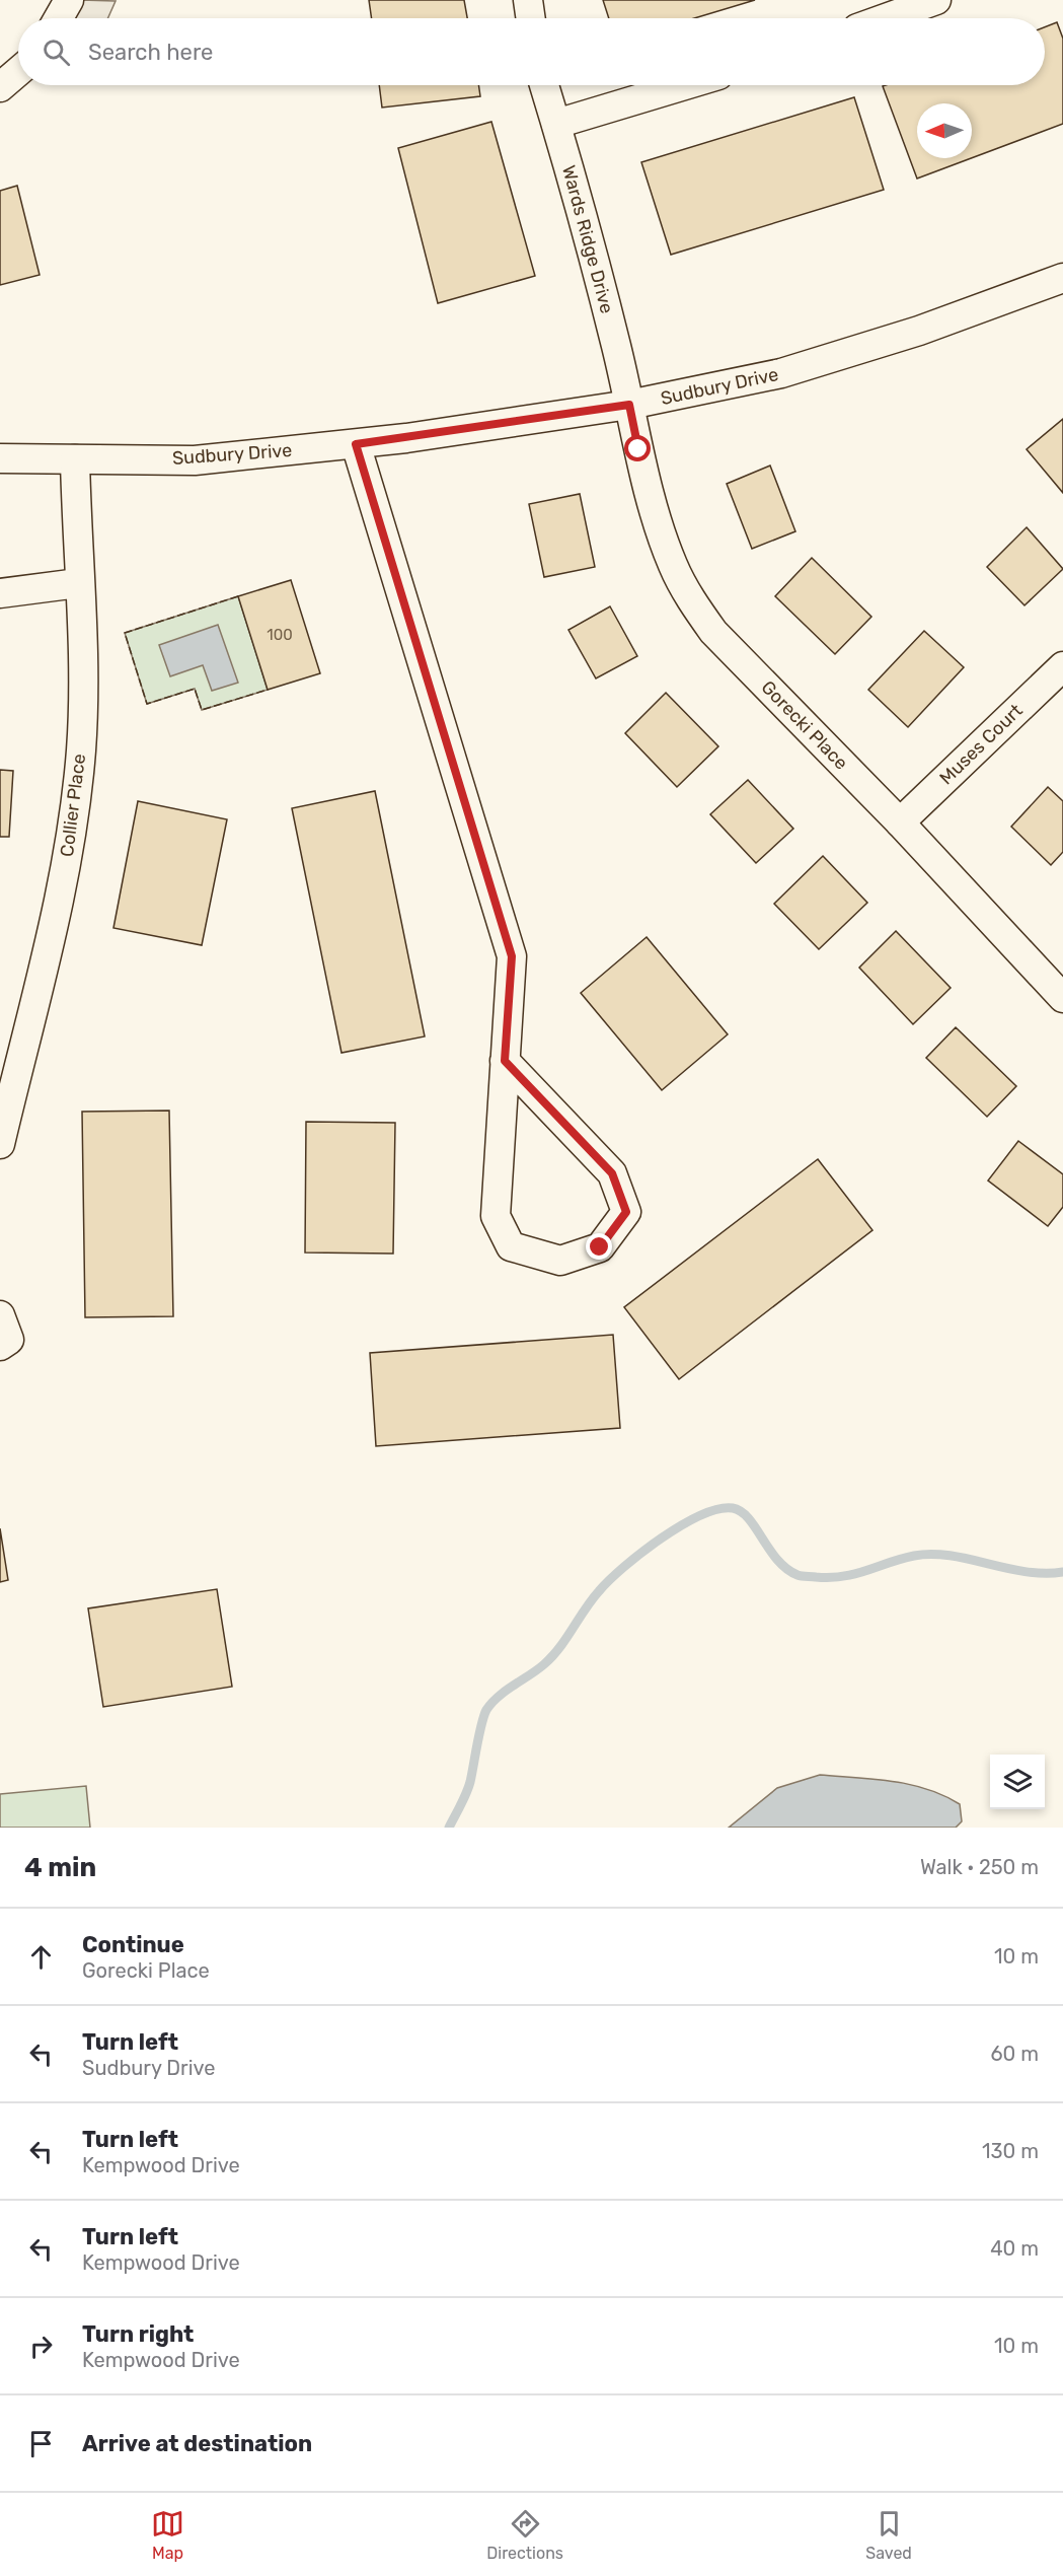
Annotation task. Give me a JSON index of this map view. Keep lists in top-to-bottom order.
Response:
{
  "streets": {
    "street": [
      "Wards Ridge Drive",
      "Sudbury Drive",
      "Gorecki Place",
      "Muses Court",
      "Collier Place"
    ]
  },
  "crossings": [
    ["Wards Ridge Drive", "Sudbury Drive"],
    ["Wards Ridge Drive", "Gorecki Place"],
    ["Sudbury Drive", "Gorecki Place"],
    ["Sudbury Drive", "Collier Place"],
    ["Gorecki Place", "Muses Court"]
  ],
  "house_numbers": ["100"],
  "north": "left",
  "page": {
    "search": "Search here",
    "heading": ["4 min", "Walk · 250 m"],
    "list": [
      ["Continue", "Gorecki Place", "10 m"],
      ["Turn left", "Sudbury Drive", "60 m"],
      ["Turn left", "Kempwood Drive", "130 m"],
      ["Turn left", "Kempwood Drive", "40 m"],
      ["Turn right", "Kempwood Drive", "10 m"],
      "Arrive at destination"
    ],
    "nav": ["Map", "Directions", "Saved"]
  }
}
